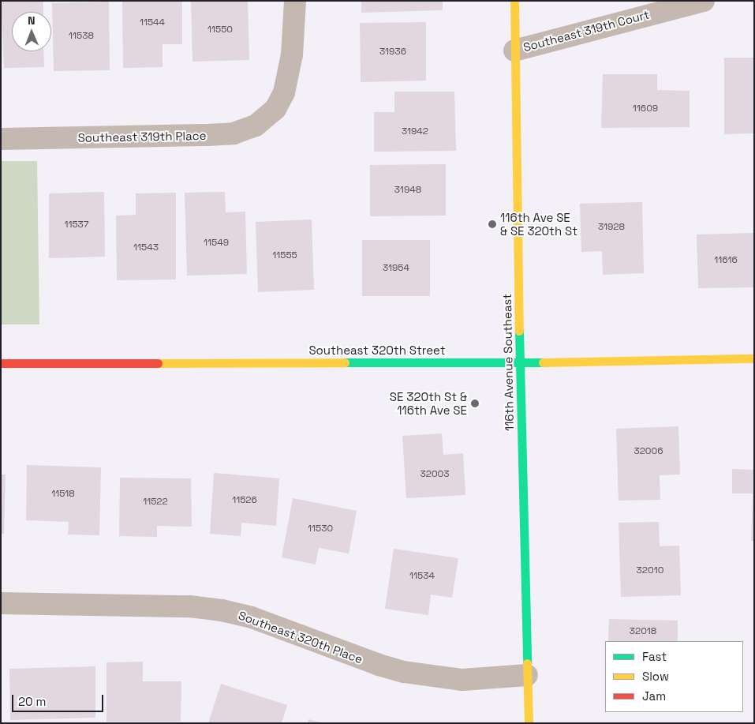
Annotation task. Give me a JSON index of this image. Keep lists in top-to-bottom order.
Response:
{
  "streets": {
    "street": [
      "Southeast 319th Court",
      "Southeast 319th Place",
      "Southeast 320th Street",
      "116th Avenue Southeast",
      "Southeast 320th Place"
    ]
  },
  "crossings": [
    ["Southeast 319th Court", "116th Avenue Southeast"],
    ["Southeast 320th Street", "116th Avenue Southeast"],
    ["116th Avenue Southeast", "Southeast 320th Place"]
  ],
  "places": ["116th Ave SE & SE 320th St", "SE 320th St & 116th Ave SE"],
  "house_numbers": [
    "11544",
    "11550",
    "11538",
    "31936",
    "11609",
    "31942",
    "31948",
    "11537",
    "31928",
    "11549",
    "11543",
    "11555",
    "11616",
    "31954",
    "32006",
    "32003",
    "11518",
    "11526",
    "11522",
    "11530",
    "32010",
    "11534",
    "32018"
  ],
  "legend": ["Fast", "Slow", "Jam"],
  "scale_bar": "20 m",
  "north": "top"
}
